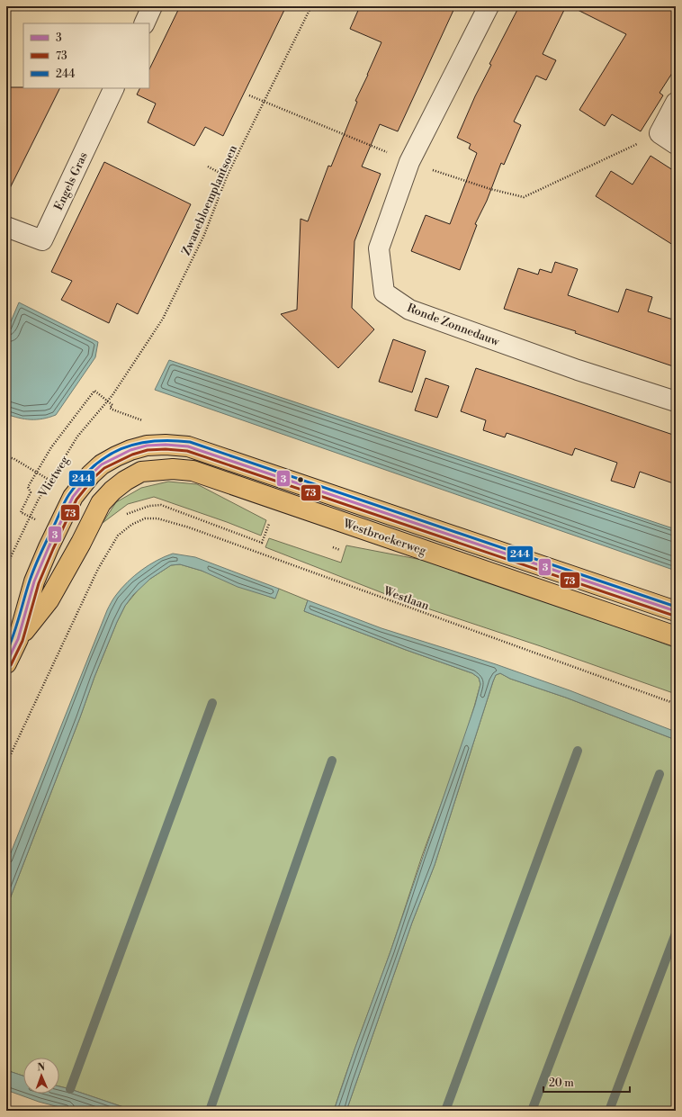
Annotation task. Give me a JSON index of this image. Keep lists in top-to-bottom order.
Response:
{
  "streets": {
    "main road": ["Westbroekerweg"],
    "street": ["Engels Gras", "Ronde Zonnedauw"],
    "path": ["Zwanebloemplantsoen", "Vlietweg", "Westlaan"]
  },
  "crossings": [
    ["Zwanebloemplantsoen", "Vlietweg"]
  ],
  "lines": ["transit line 244", "transit line 3", "transit line 73"],
  "legend": ["3", "73", "244"],
  "scale_bar": "20 m",
  "north": "top"
}
